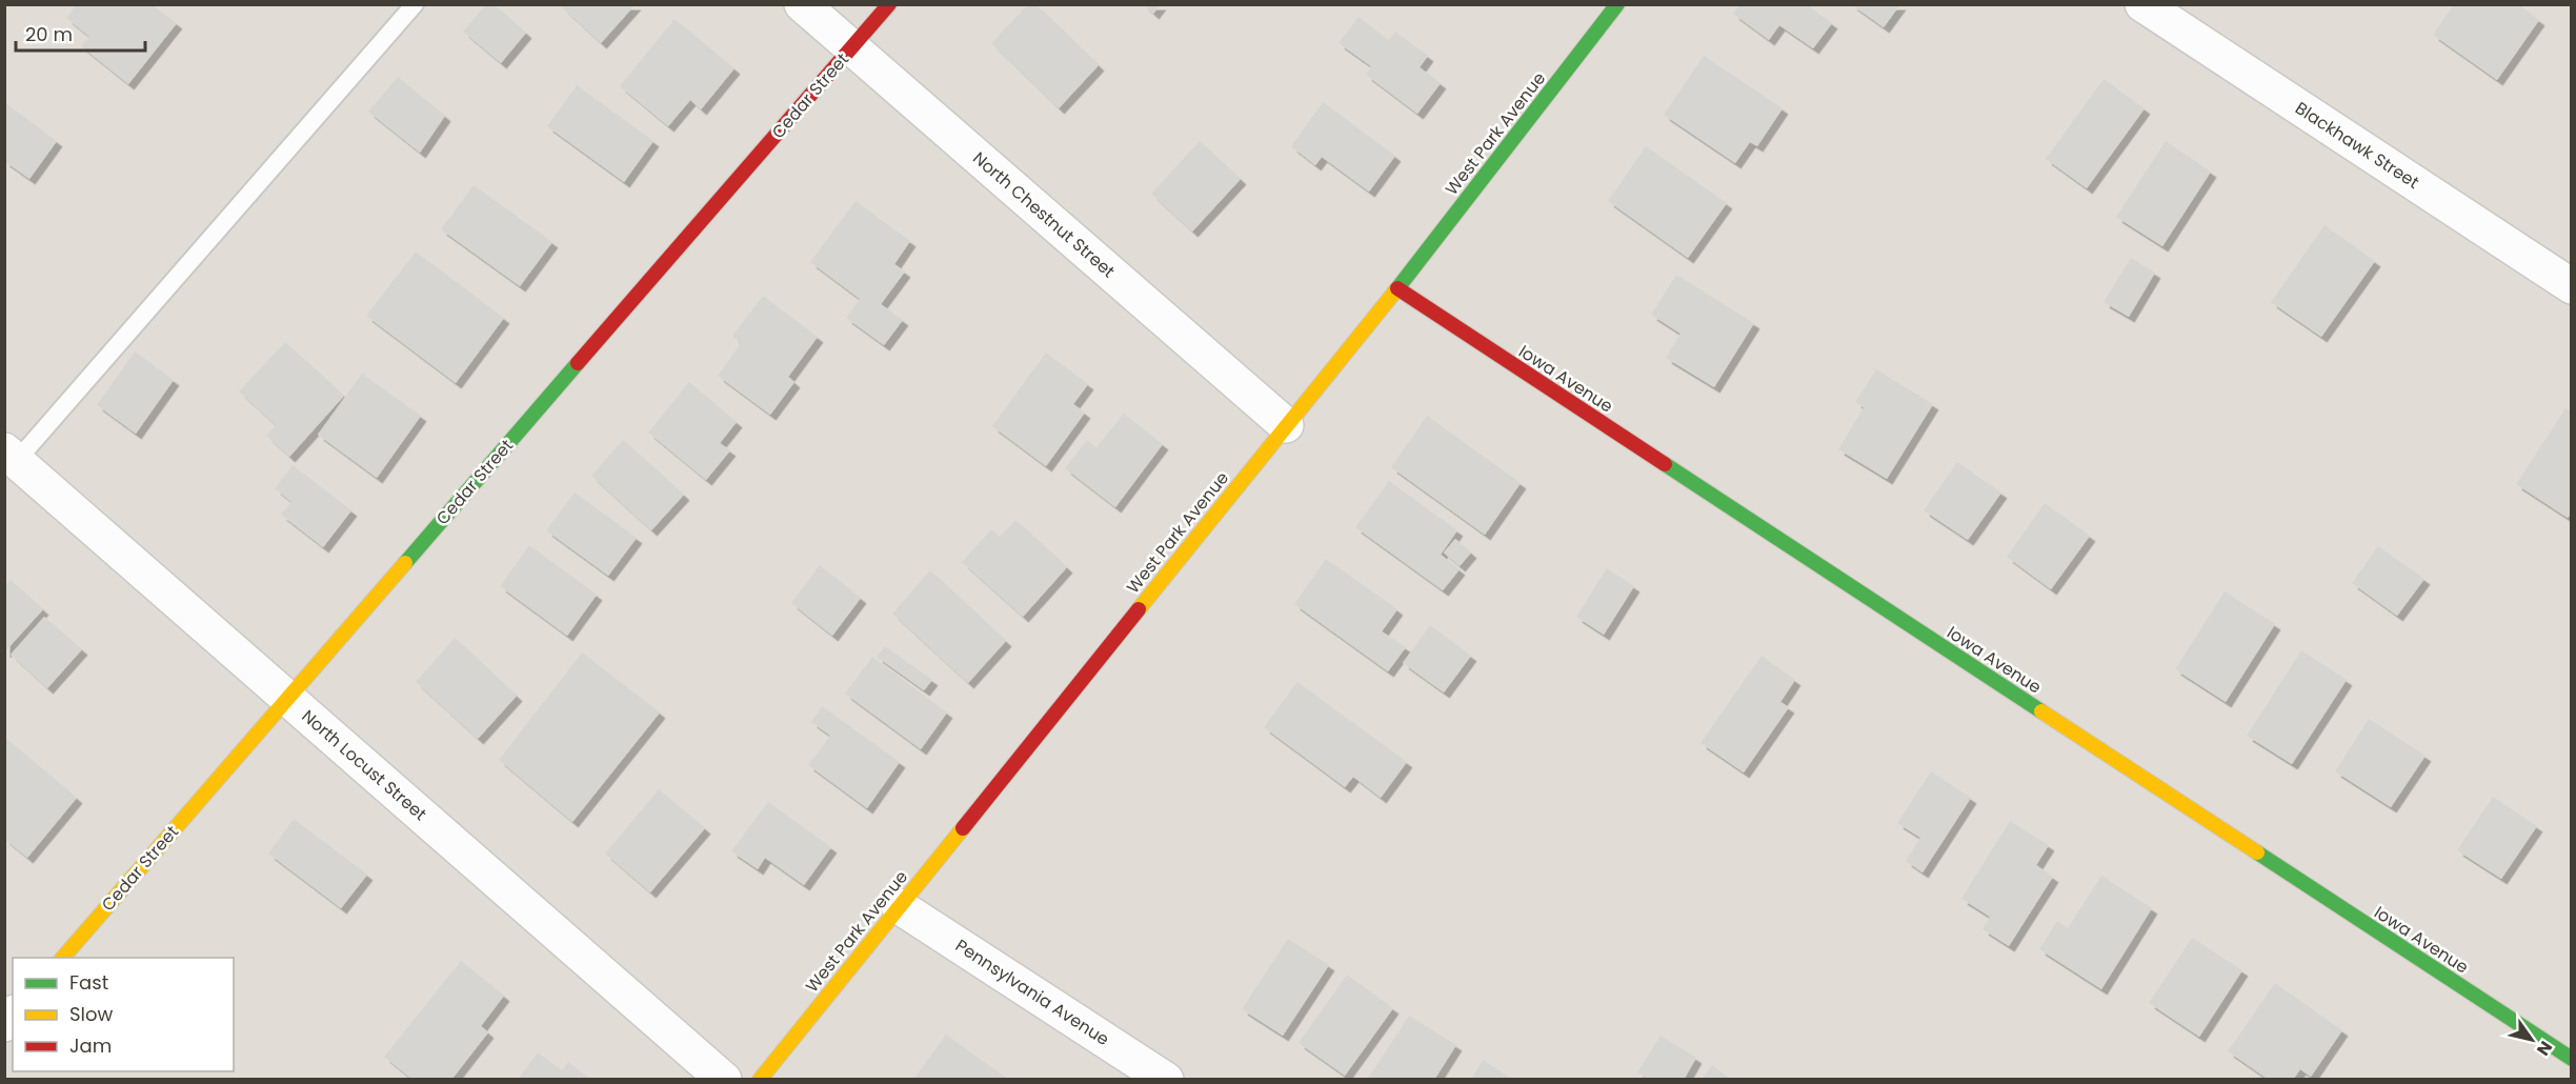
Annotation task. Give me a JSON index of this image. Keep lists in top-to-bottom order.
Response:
{
  "streets": {
    "street": [
      "Cedar Street",
      "West Park Avenue",
      "Blackhawk Street",
      "North Chestnut Street",
      "Iowa Avenue",
      "North Locust Street",
      "Pennsylvania Avenue"
    ]
  },
  "crossings": [
    ["Cedar Street", "North Chestnut Street"],
    ["Cedar Street", "North Locust Street"],
    ["West Park Avenue", "North Chestnut Street"],
    ["West Park Avenue", "Iowa Avenue"],
    ["West Park Avenue", "Pennsylvania Avenue"]
  ],
  "legend": ["Fast", "Slow", "Jam"],
  "scale_bar": "20 m",
  "north": "bottom right"
}
